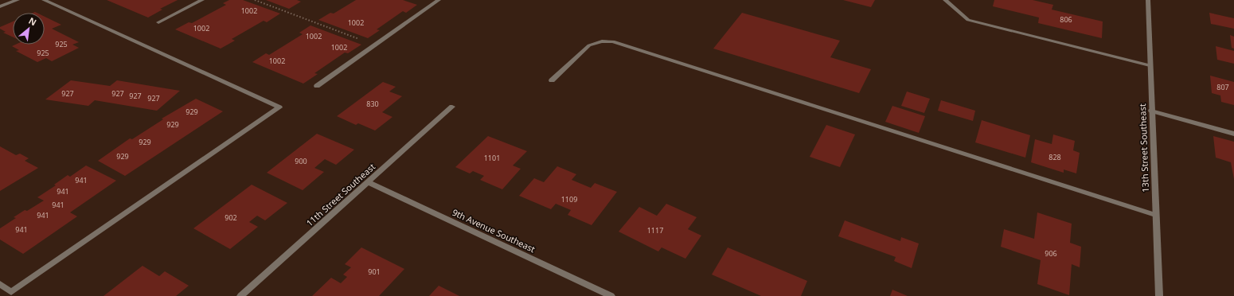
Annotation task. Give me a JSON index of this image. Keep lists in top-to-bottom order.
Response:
{
  "streets": {
    "street": ["13th Street Southeast", "11th Street Southeast", "9th Avenue Southeast"]
  },
  "crossings": [
    ["11th Street Southeast", "9th Avenue Southeast"]
  ],
  "house_numbers": [
    "1002",
    "806",
    "1002",
    "1002",
    "1002",
    "925",
    "1002",
    "925",
    "1002",
    "807",
    "927",
    "927",
    "927",
    "927",
    "830",
    "929",
    "929",
    "929",
    "929",
    "828",
    "1101",
    "900",
    "941",
    "941",
    "1109",
    "941",
    "941",
    "902",
    "941",
    "1117",
    "906",
    "901"
  ],
  "north": "top right"
}
